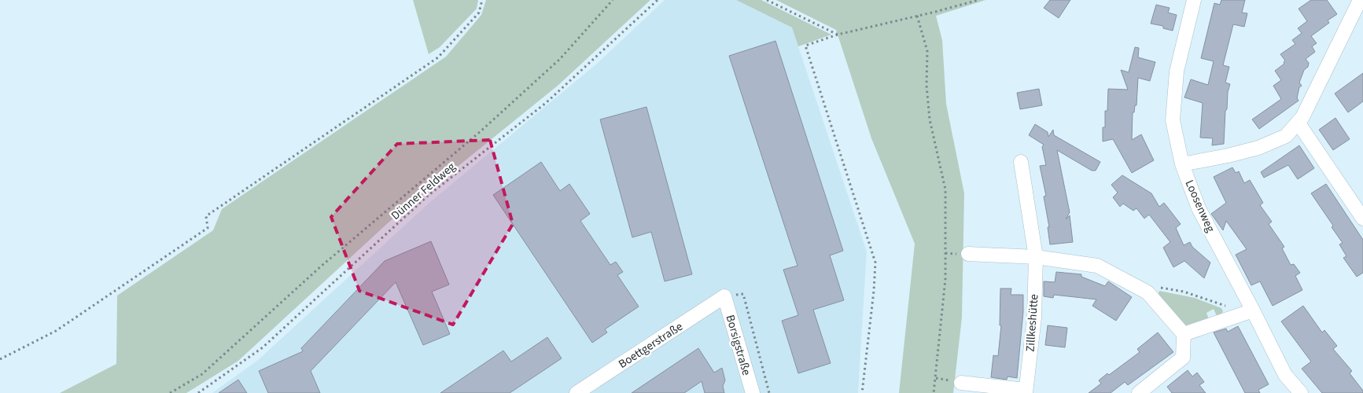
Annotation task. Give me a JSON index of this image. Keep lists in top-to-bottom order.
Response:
{
  "streets": {
    "street": [
      "Loosenweg",
      "Zillkeshütte",
      "Boettgerstraße",
      "Borsigstraße"
    ],
    "path": ["Dünner Feldweg"]
  },
  "crossings": [
    ["Boettgerstraße", "Borsigstraße"]
  ]
}
